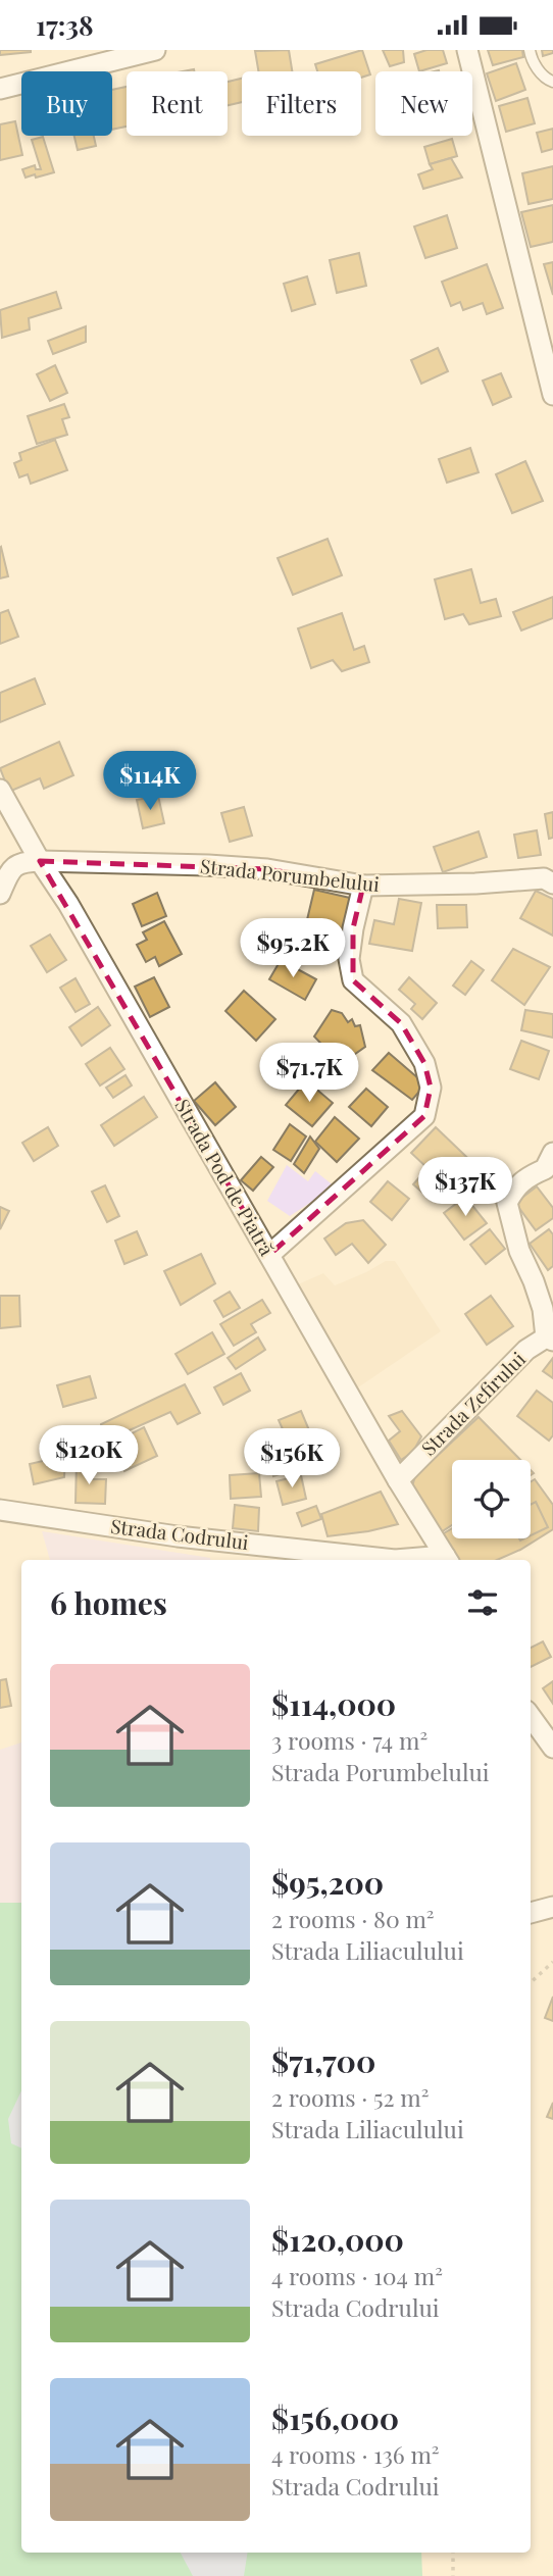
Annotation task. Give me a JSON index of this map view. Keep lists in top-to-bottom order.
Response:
{
  "streets": {
    "street": [
      "Strada Porumbelului",
      "Strada Pod de Piatră",
      "Strada Zefirului",
      "Strada Codrului"
    ]
  },
  "crossings": [
    ["Strada Porumbelului", "Strada Pod de Piatră"],
    ["Strada Pod de Piatră", "Strada Zefirului"],
    ["Strada Pod de Piatră", "Strada Codrului"]
  ],
  "page": {
    "status": "17:38",
    "chip": [
      "Buy",
      "Rent",
      "Filters",
      "New"
    ],
    "price": [
      "$114K",
      "$95.2K",
      "$71.7K",
      "$137K",
      "$120K",
      "$156K"
    ],
    "heading": "6 homes",
    "list": [
      {
        "name": "$114,000",
        "note": "3 rooms · 74 m² · Strada Porumbelului"
      },
      {
        "name": "$95,200",
        "note": "2 rooms · 80 m² · Strada Liliaculului"
      },
      {
        "name": "$71,700",
        "note": "2 rooms · 52 m² · Strada Liliaculului"
      },
      {
        "name": "$120,000",
        "note": "4 rooms · 104 m² · Strada Codrului"
      },
      {
        "name": "$156,000",
        "note": "4 rooms · 136 m² · Strada Codrului"
      }
    ]
  }
}
